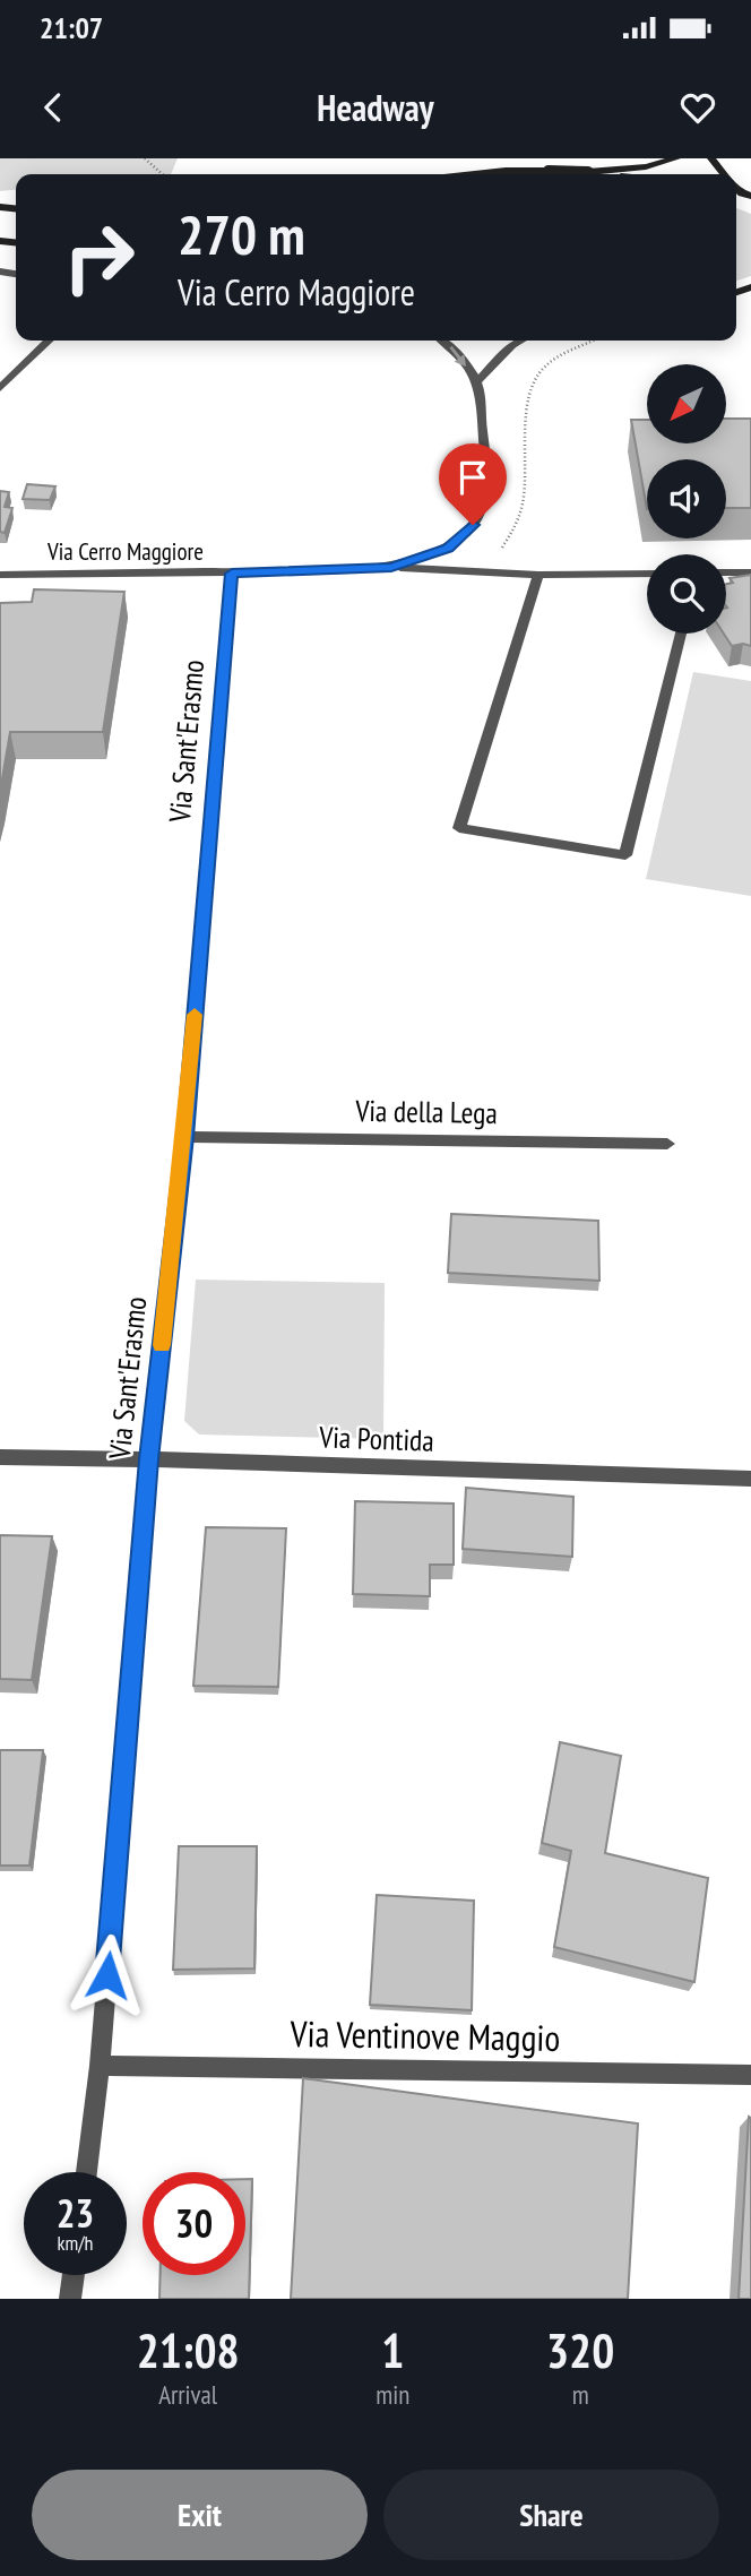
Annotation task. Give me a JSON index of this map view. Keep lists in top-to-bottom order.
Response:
{
  "streets": {
    "street": [
      "Via Cerro Maggiore",
      "Via Sant'Erasmo",
      "Via della Lega",
      "Via Pontida",
      "Via Ventinove Maggio"
    ]
  },
  "crossings": [
    ["Via Cerro Maggiore", "Via Sant'Erasmo"],
    ["Via Sant'Erasmo", "Via della Lega"],
    ["Via Sant'Erasmo", "Via Pontida"],
    ["Via Sant'Erasmo", "Via Ventinove Maggio"]
  ],
  "north": "bottom left",
  "page": {
    "status": "21:07",
    "header": "Headway",
    "turn": ["270 m", "Via Cerro Maggiore"],
    "speed": "23 km/h",
    "limit": "30",
    "eta": [
      "21:08",
      "Arrival",
      "1",
      "min",
      "320",
      "m"
    ],
    "buttons": ["Exit", "Share"]
  }
}
